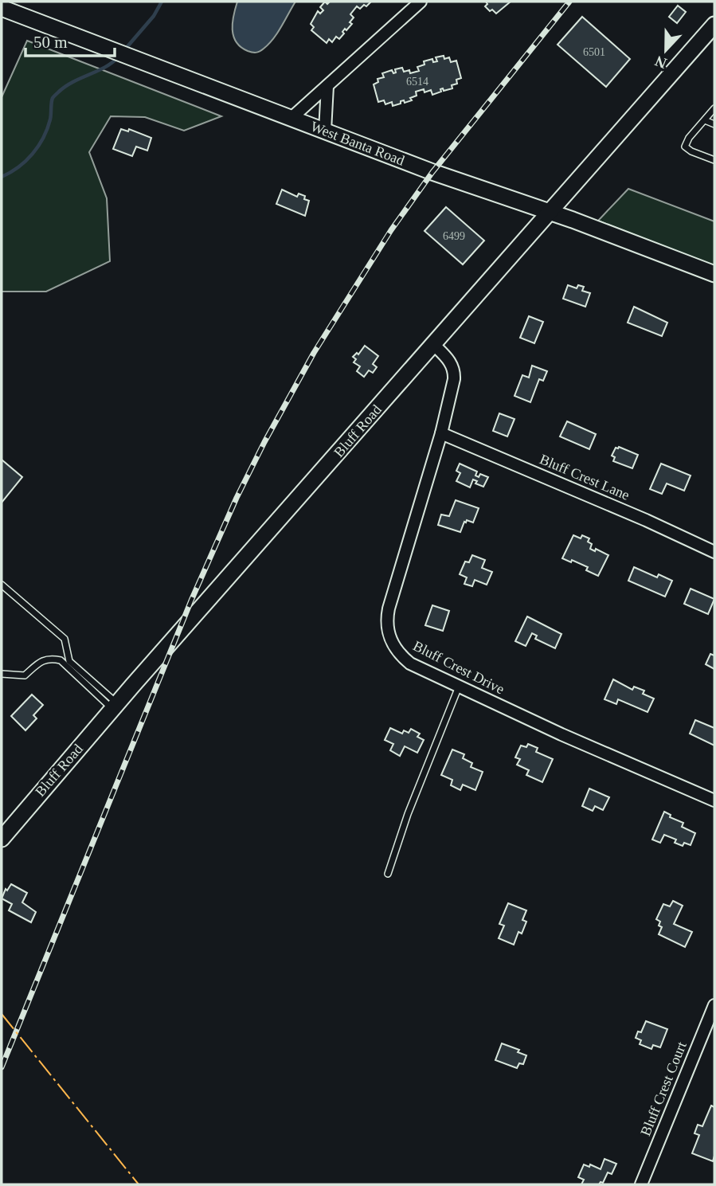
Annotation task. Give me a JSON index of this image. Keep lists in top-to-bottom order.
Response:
{
  "streets": {
    "main road": ["West Banta Road", "Bluff Road"],
    "street": ["Bluff Crest Lane", "Bluff Crest Drive", "Bluff Crest Court"]
  },
  "crossings": [
    ["West Banta Road", "Bluff Road"],
    ["Bluff Road", "Bluff Crest Drive"],
    ["Bluff Crest Lane", "Bluff Crest Drive"]
  ],
  "house_numbers": ["6501", "6514", "6499"],
  "scale_bar": "50 m",
  "north": "bottom"
}
